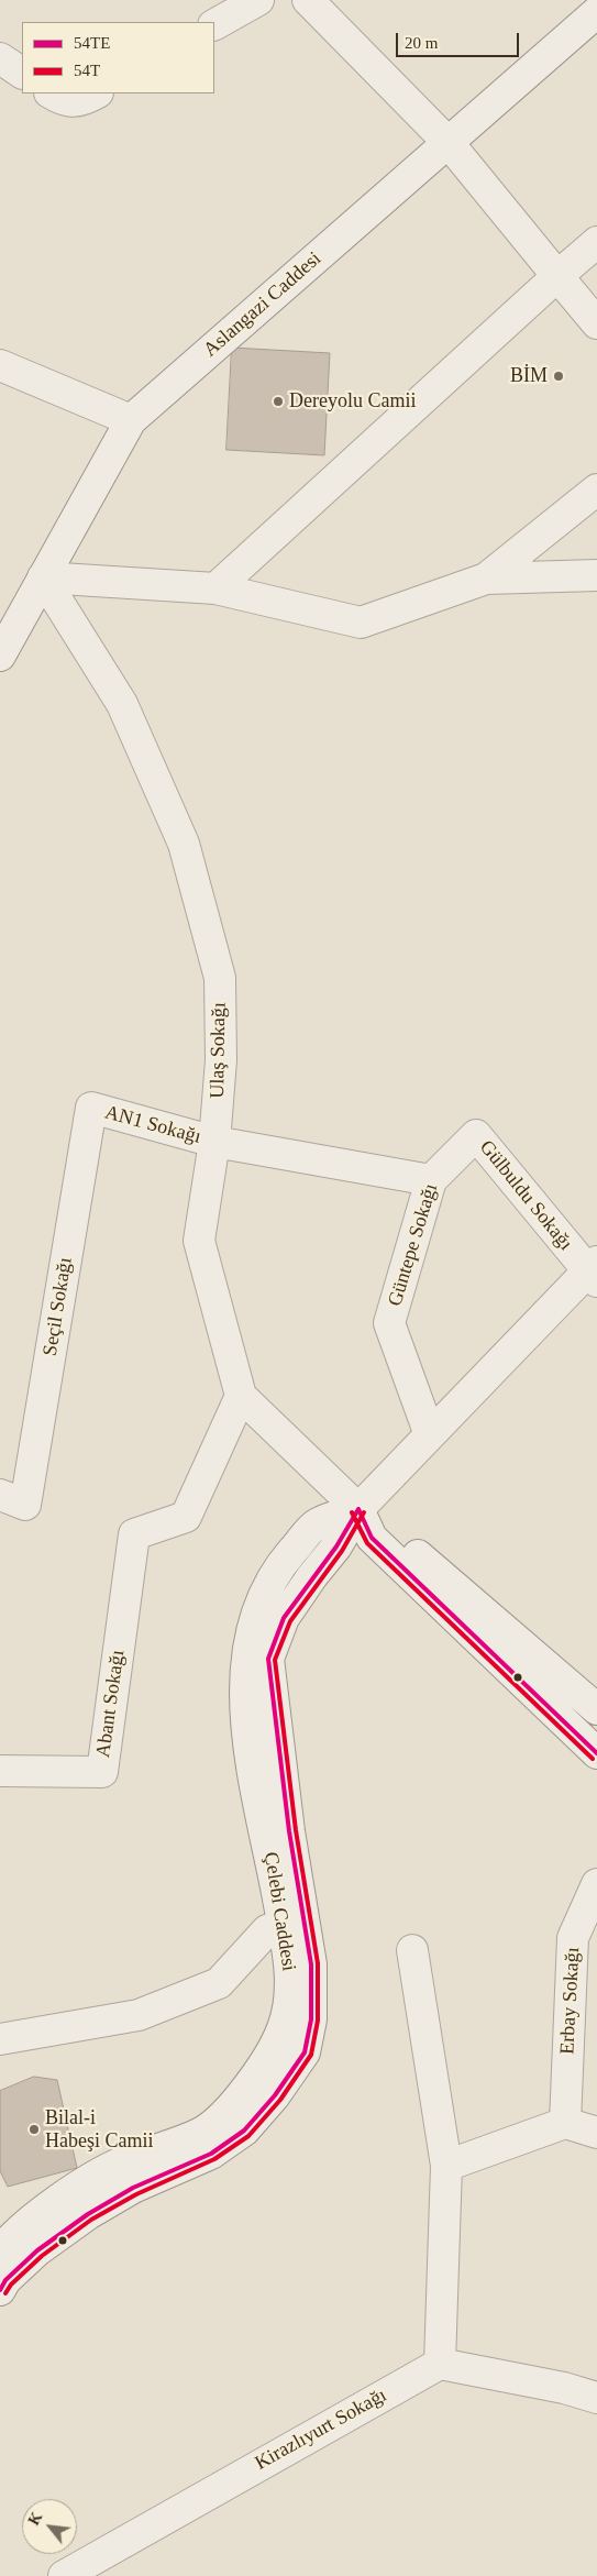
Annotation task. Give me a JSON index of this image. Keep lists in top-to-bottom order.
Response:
{
  "streets": {
    "street": [
      "Aslangazi Caddesi",
      "Ulaş Sokağı",
      "AN1 Sokağı",
      "Gülbuldu Sokağı",
      "Güntepe Sokağı",
      "Seçil Sokağı",
      "Abant Sokağı",
      "Çelebi Caddesi",
      "Erbay Sokağı",
      "Kirazlıyurt Sokağı"
    ]
  },
  "crossings": [
    ["Aslangazi Caddesi", "Ulaş Sokağı"],
    ["Ulaş Sokağı", "AN1 Sokağı"],
    ["Ulaş Sokağı", "Abant Sokağı"],
    ["AN1 Sokağı", "Güntepe Sokağı"],
    ["AN1 Sokağı", "Seçil Sokağı"],
    ["Gülbuldu Sokağı", "Güntepe Sokağı"]
  ],
  "places": ["BİM", "Dereyolu Camii", "Bilal-i Habeşi Camii"],
  "lines": ["transit line 54TE", "transit line 54T"],
  "legend": ["54TE", "54T"],
  "scale_bar": "20 m",
  "north": "top left"
}
